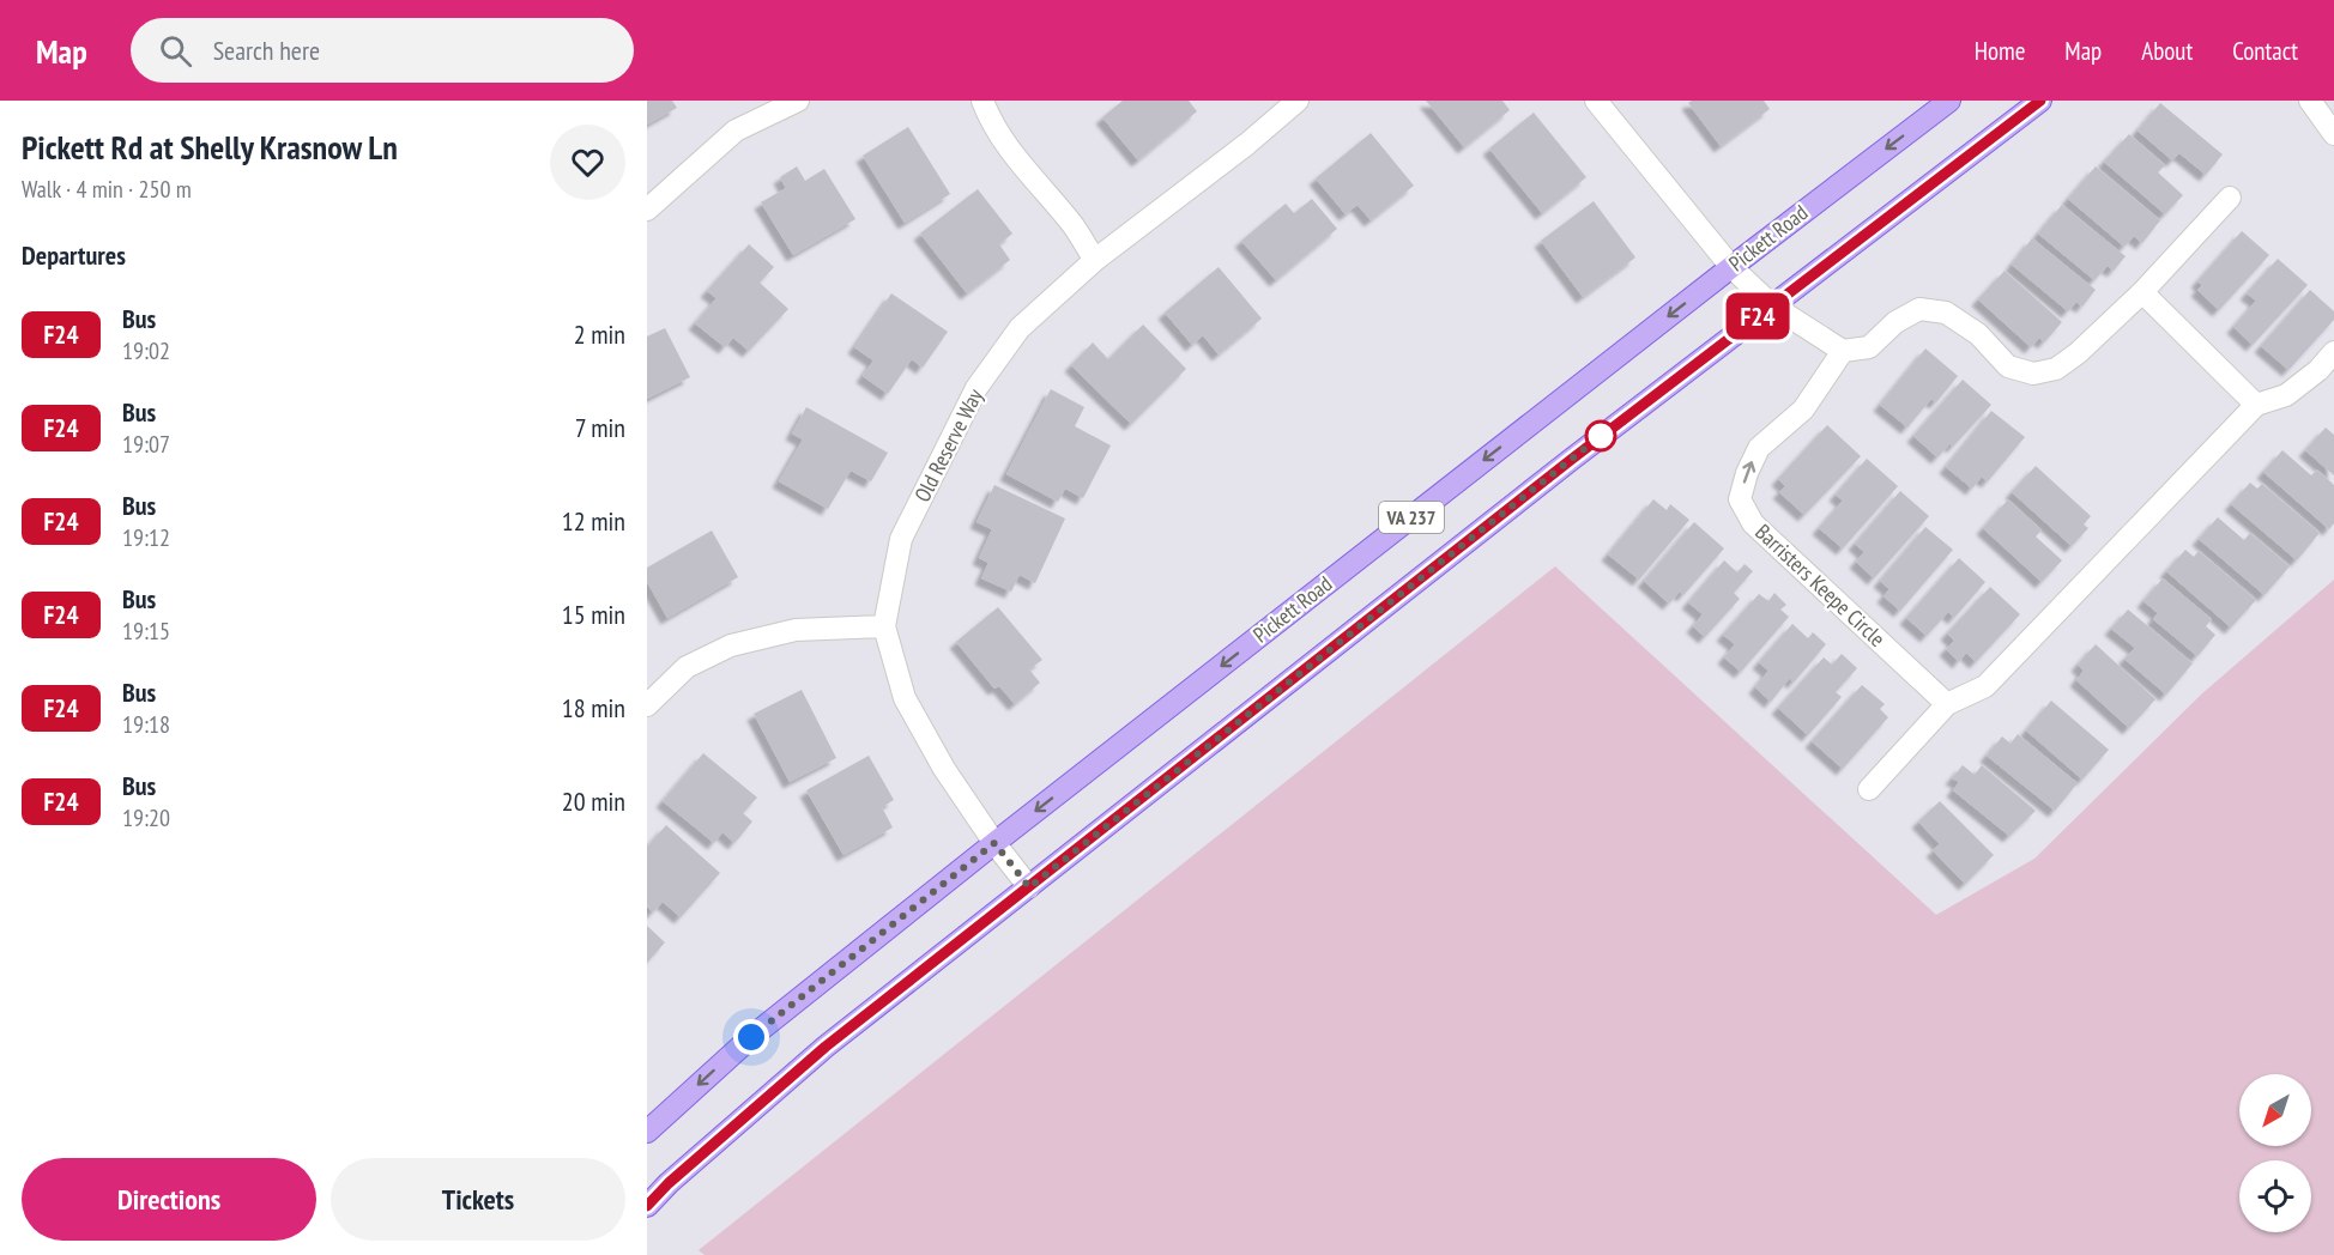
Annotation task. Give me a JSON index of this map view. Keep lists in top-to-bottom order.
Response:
{
  "streets": {
    "main road": ["Pickett Road", "VA 237"],
    "street": ["Old Reserve Way", "Barristers Keepe Circle"]
  },
  "crossings": [
    ["Pickett Road", "Old Reserve Way"],
    ["Old Reserve Way", "VA 237"]
  ],
  "lines": ["bus line F24"],
  "north": "bottom left",
  "page": {
    "header": "Map",
    "search": "Search here",
    "nav": [
      "Home",
      "Map",
      "About",
      "Contact"
    ],
    "heading": [
      ["Pickett Rd at Shelly Krasnow Ln", "Walk · 4 min · 250 m"],
      "Departures"
    ],
    "on_map": "F24",
    "list": [
      {
        "mark": "F24",
        "name": "Bus",
        "note": "19:02",
        "value": "2 min"
      },
      {
        "mark": "F24",
        "name": "Bus",
        "note": "19:07",
        "value": "7 min"
      },
      {
        "mark": "F24",
        "name": "Bus",
        "note": "19:12",
        "value": "12 min"
      },
      {
        "mark": "F24",
        "name": "Bus",
        "note": "19:15",
        "value": "15 min"
      },
      {
        "mark": "F24",
        "name": "Bus",
        "note": "19:18",
        "value": "18 min"
      },
      {
        "mark": "F24",
        "name": "Bus",
        "note": "19:20",
        "value": "20 min"
      }
    ],
    "buttons": ["Directions", "Tickets"]
  }
}
